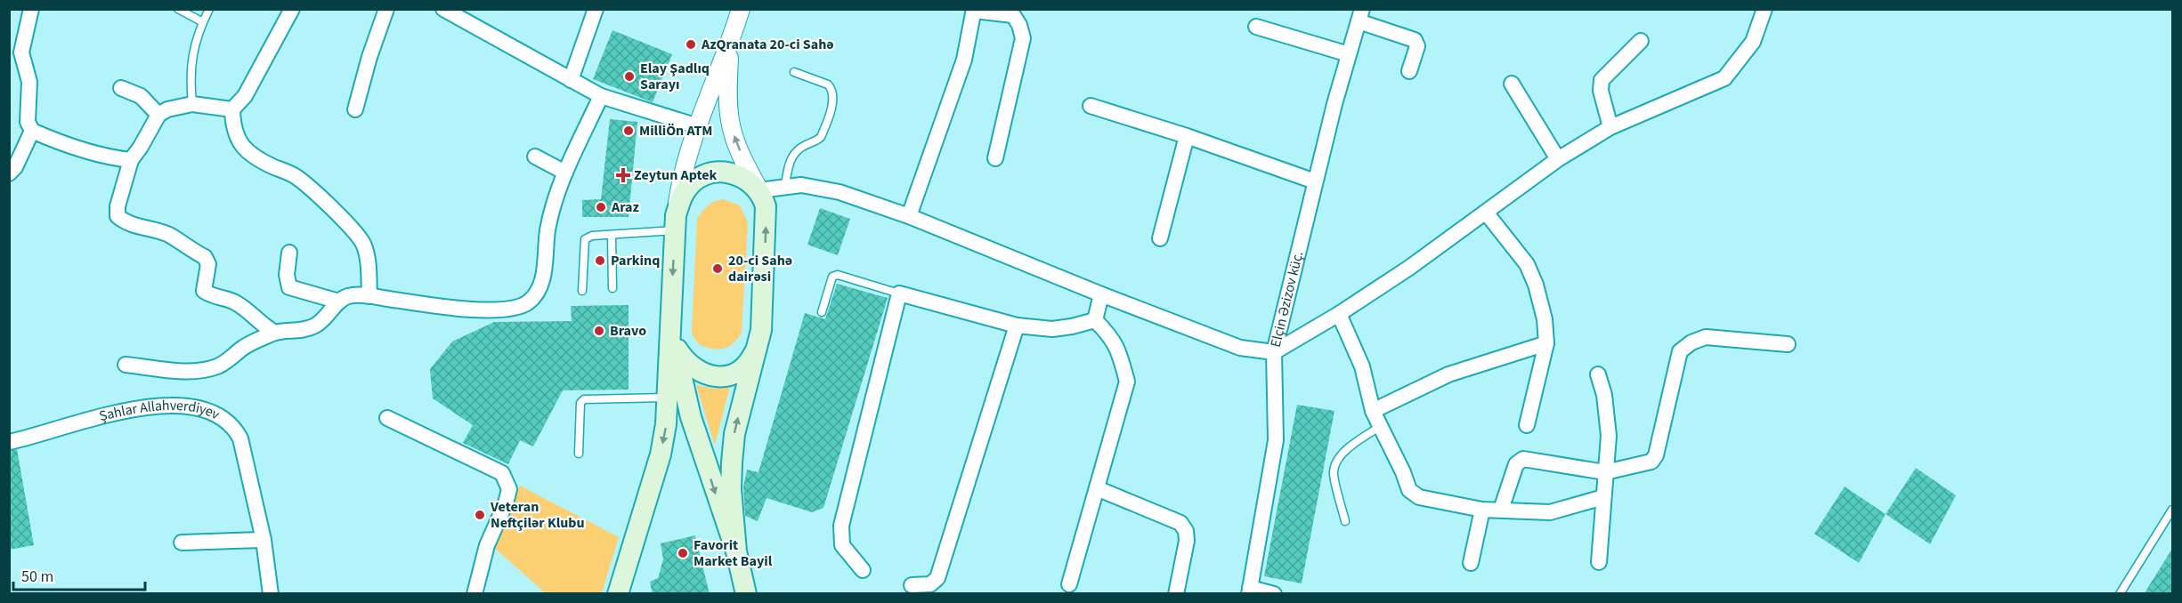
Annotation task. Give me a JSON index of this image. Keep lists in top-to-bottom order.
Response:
{
  "streets": {
    "street": ["Elçin Əzizov küç.", "Şahlar Allahverdiyev"]
  },
  "places": {
    "other": [
      "AzQranata 20-ci Sahə",
      "Elay Şadlıq Sarayı",
      "MilliÖn ATM",
      "Araz",
      "Parkinq",
      "20-ci Sahə dairəsi",
      "Bravo",
      "Veteran Neftçilər Klubu",
      "Favorit Market Bayil"
    ],
    "health": ["Zeytun Aptek"]
  },
  "scale_bar": "50 m"
}
